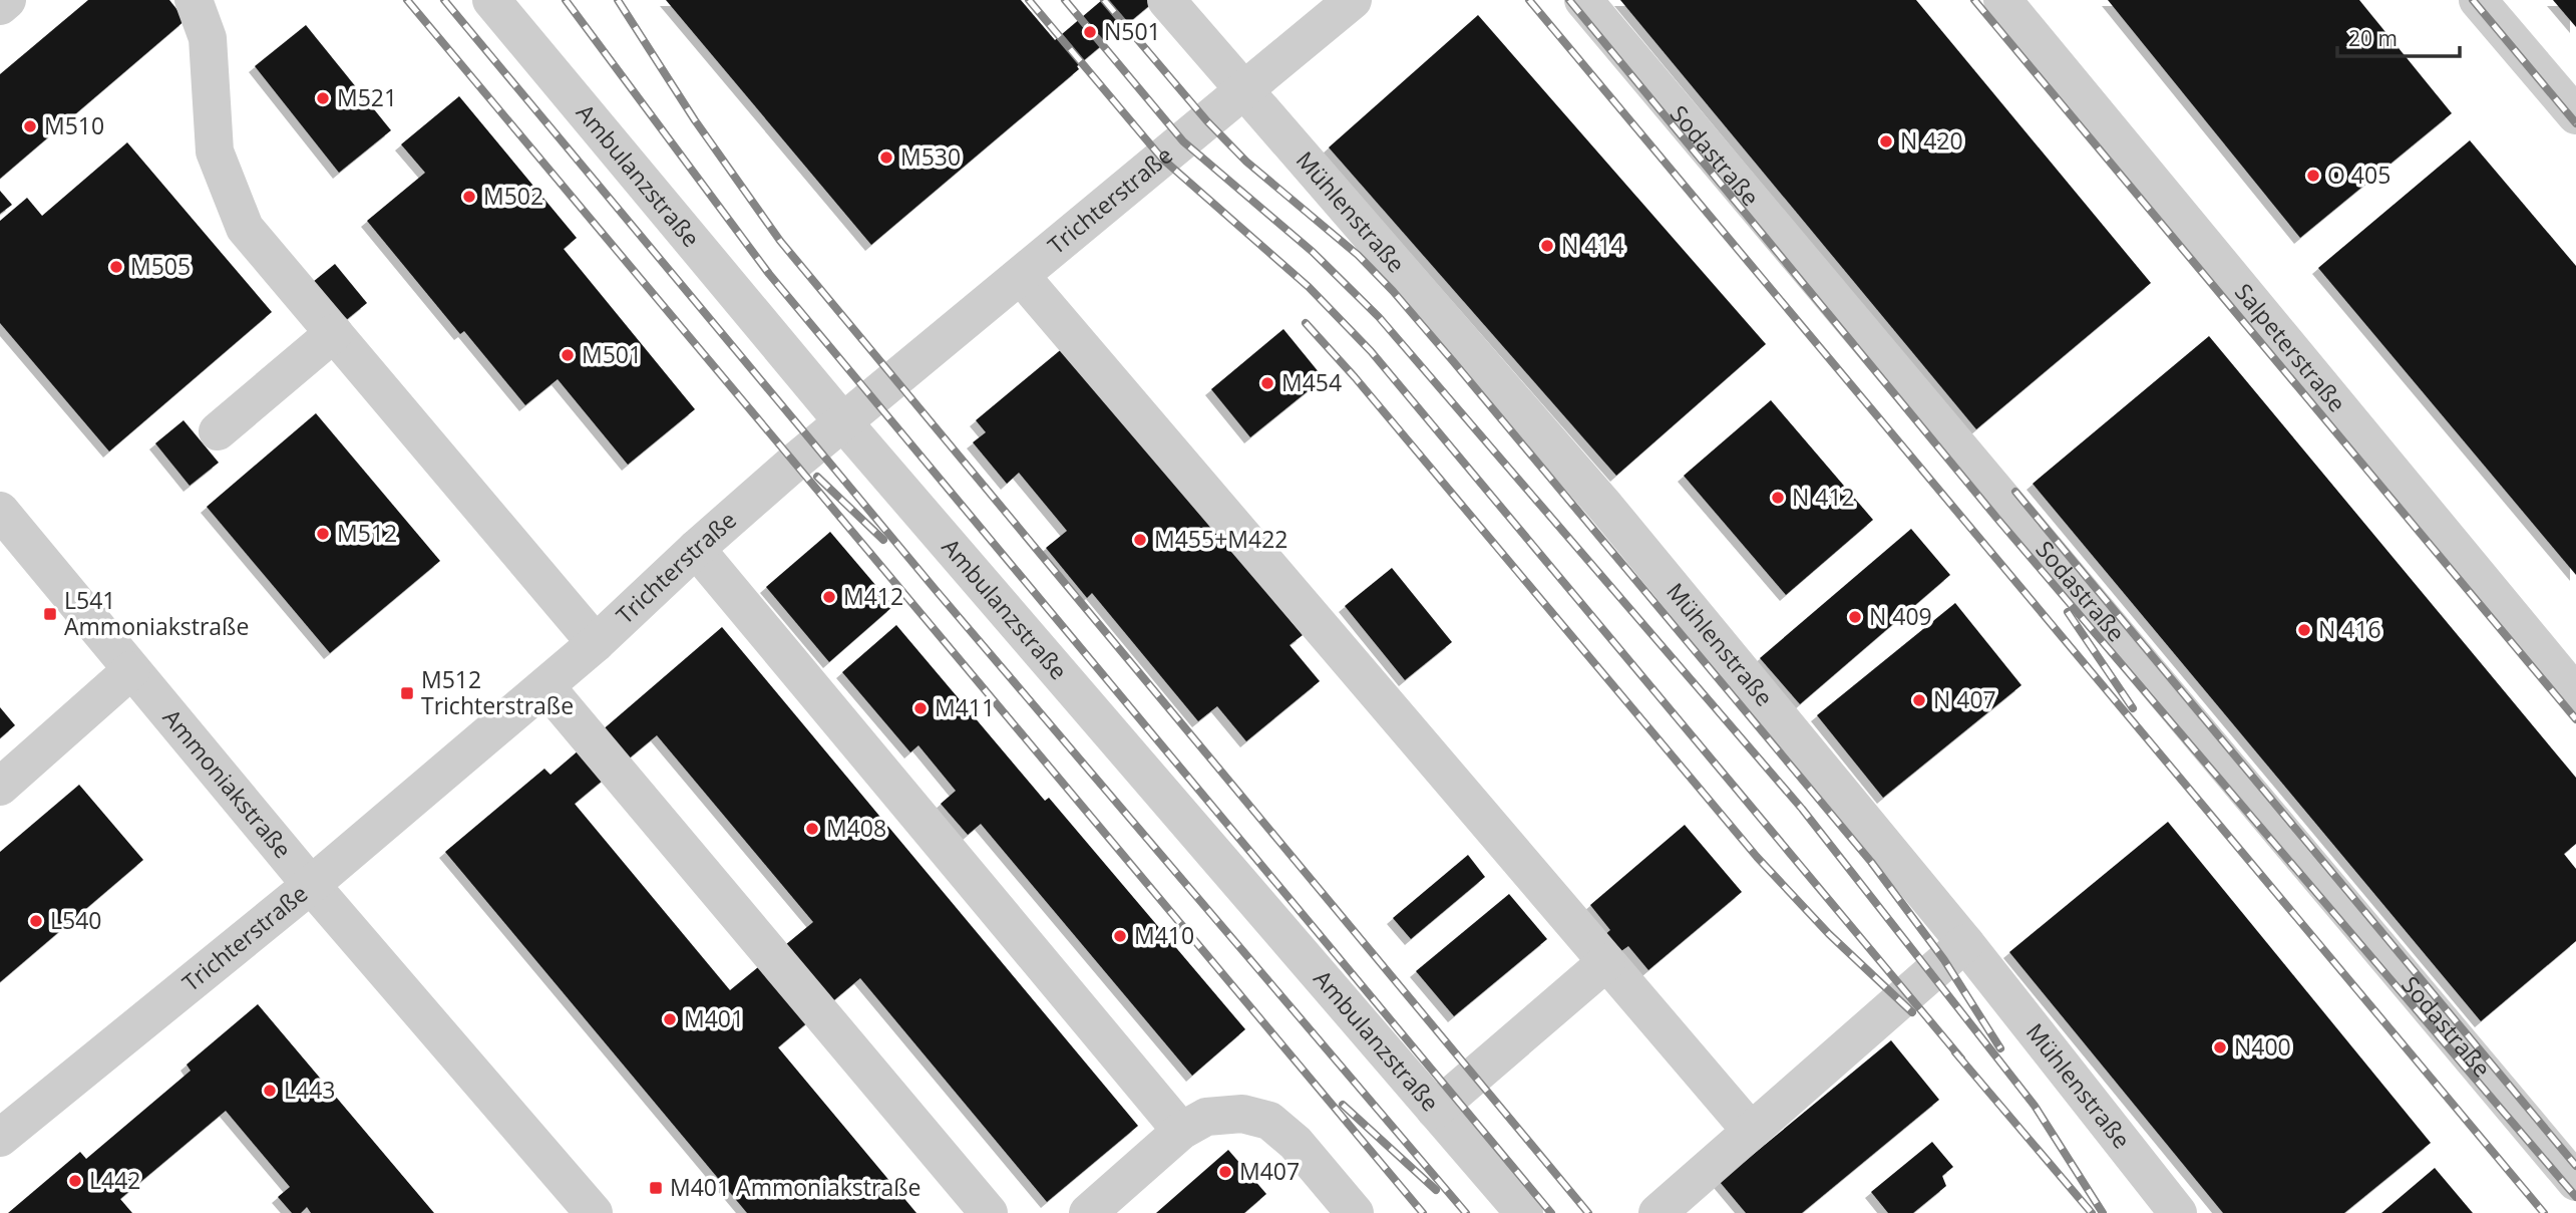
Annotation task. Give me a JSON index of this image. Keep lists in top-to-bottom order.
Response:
{
  "streets": {
    "street": [
      "Sodastraße",
      "Ambulanzstraße",
      "Trichterstraße",
      "Mühlenstraße",
      "Salpeterstraße",
      "Ammoniakstraße"
    ]
  },
  "crossings": [
    ["Ambulanzstraße", "Trichterstraße"],
    ["Trichterstraße", "Mühlenstraße"],
    ["Trichterstraße", "Ammoniakstraße"]
  ],
  "places": {
    "other": [
      "N501",
      "M521",
      "M510",
      "N 420",
      "M530",
      "O 405",
      "M502",
      "N 414",
      "M505",
      "M501",
      "M454",
      "N 412",
      "M512",
      "M455+M422",
      "M412",
      "N 409",
      "N 416",
      "N 407",
      "M411",
      "M408",
      "L540",
      "M410",
      "M401",
      "N400",
      "L443",
      "M407",
      "L442"
    ],
    "transit": ["L541 Ammoniakstraße", "M512 Trichterstraße", "M401 Ammoniakstraße"]
  },
  "scale_bar": "20 m"
}
